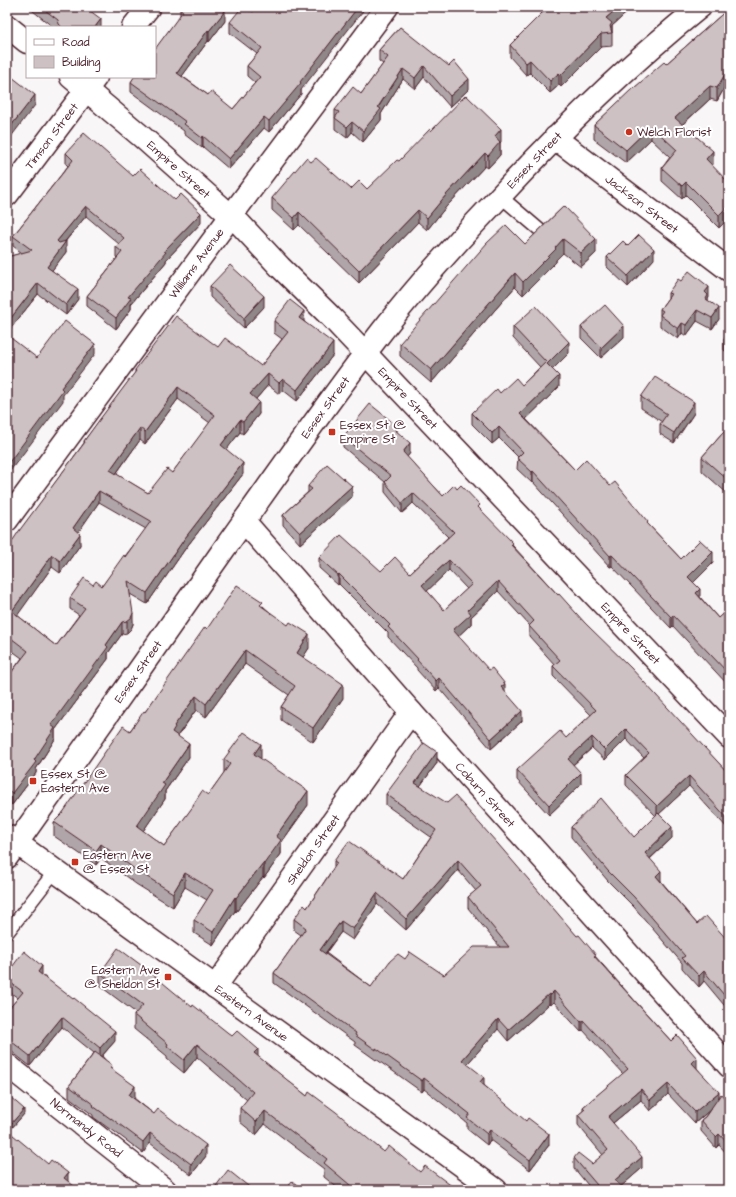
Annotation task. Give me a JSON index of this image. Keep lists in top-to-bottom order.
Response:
{
  "streets": {
    "street": [
      "Timson Street",
      "Essex Street",
      "Empire Street",
      "Jackson Street",
      "Williams Avenue",
      "Coburn Street",
      "Sheldon Street",
      "Eastern Avenue",
      "Normandy Road"
    ]
  },
  "crossings": [
    ["Timson Street", "Empire Street"],
    ["Essex Street", "Empire Street"],
    ["Essex Street", "Jackson Street"],
    ["Essex Street", "Coburn Street"],
    ["Essex Street", "Eastern Avenue"],
    ["Empire Street", "Williams Avenue"],
    ["Coburn Street", "Sheldon Street"],
    ["Sheldon Street", "Eastern Avenue"]
  ],
  "places": {
    "other": ["Welch Florist"],
    "transit": [
      "Essex St @ Empire St",
      "Essex St @ Eastern Ave",
      "Eastern Ave @ Essex St",
      "Eastern Ave @ Sheldon St"
    ]
  },
  "legend": ["Road", "Building"]
}
